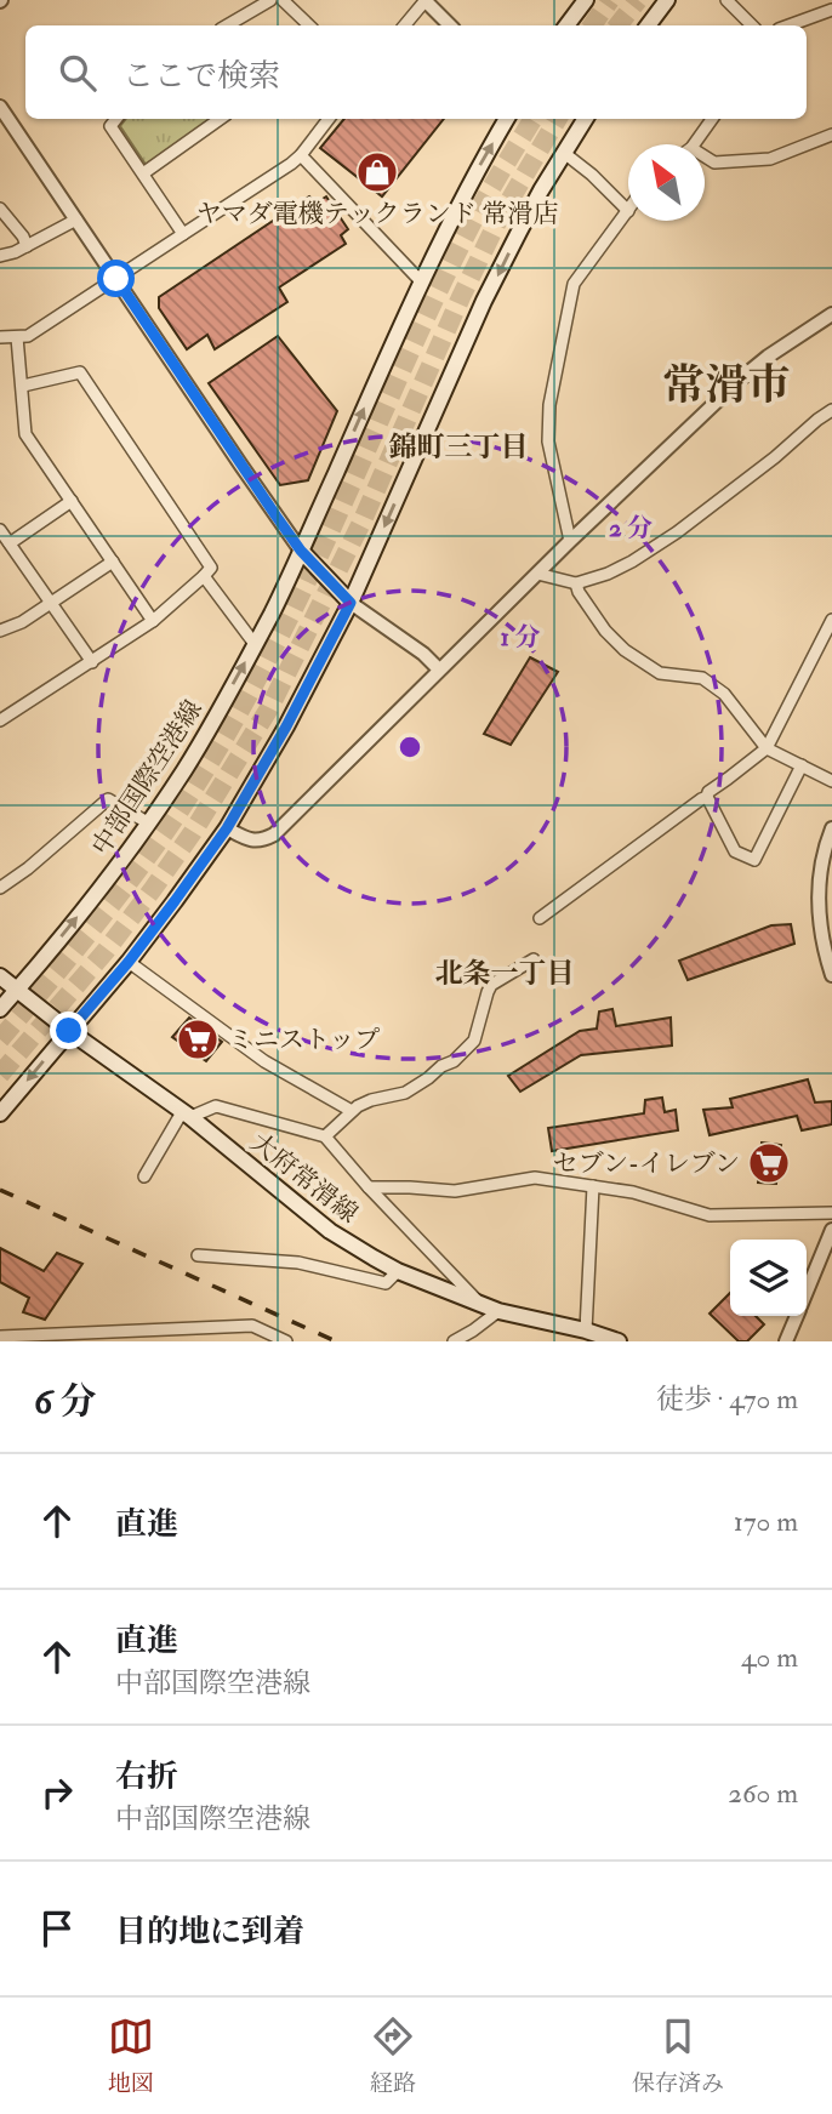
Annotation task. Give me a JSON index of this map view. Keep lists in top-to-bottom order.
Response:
{
  "streets": {
    "main road": ["中部国際空港線", "大府常滑線"]
  },
  "crossings": [
    ["中部国際空港線", "大府常滑線"]
  ],
  "districts": ["常滑市", "錦町三丁目", "北条一丁目"],
  "places": {
    "shop": ["ヤマダ電機テックランド 常滑店"],
    "supermarket": ["ミニストップ", "セブン-イレブン"]
  },
  "north": "top left",
  "page": {
    "search": "ここで検索",
    "heading": ["6 分", "徒歩 · 470 m"],
    "list": [
      ["直進", "170 m"],
      ["直進", "中部国際空港線", "40 m"],
      ["右折", "中部国際空港線", "260 m"],
      "目的地に到着"
    ],
    "nav": ["地図", "経路", "保存済み"]
  },
  "rings": ["2 分", "1 分"]
}
